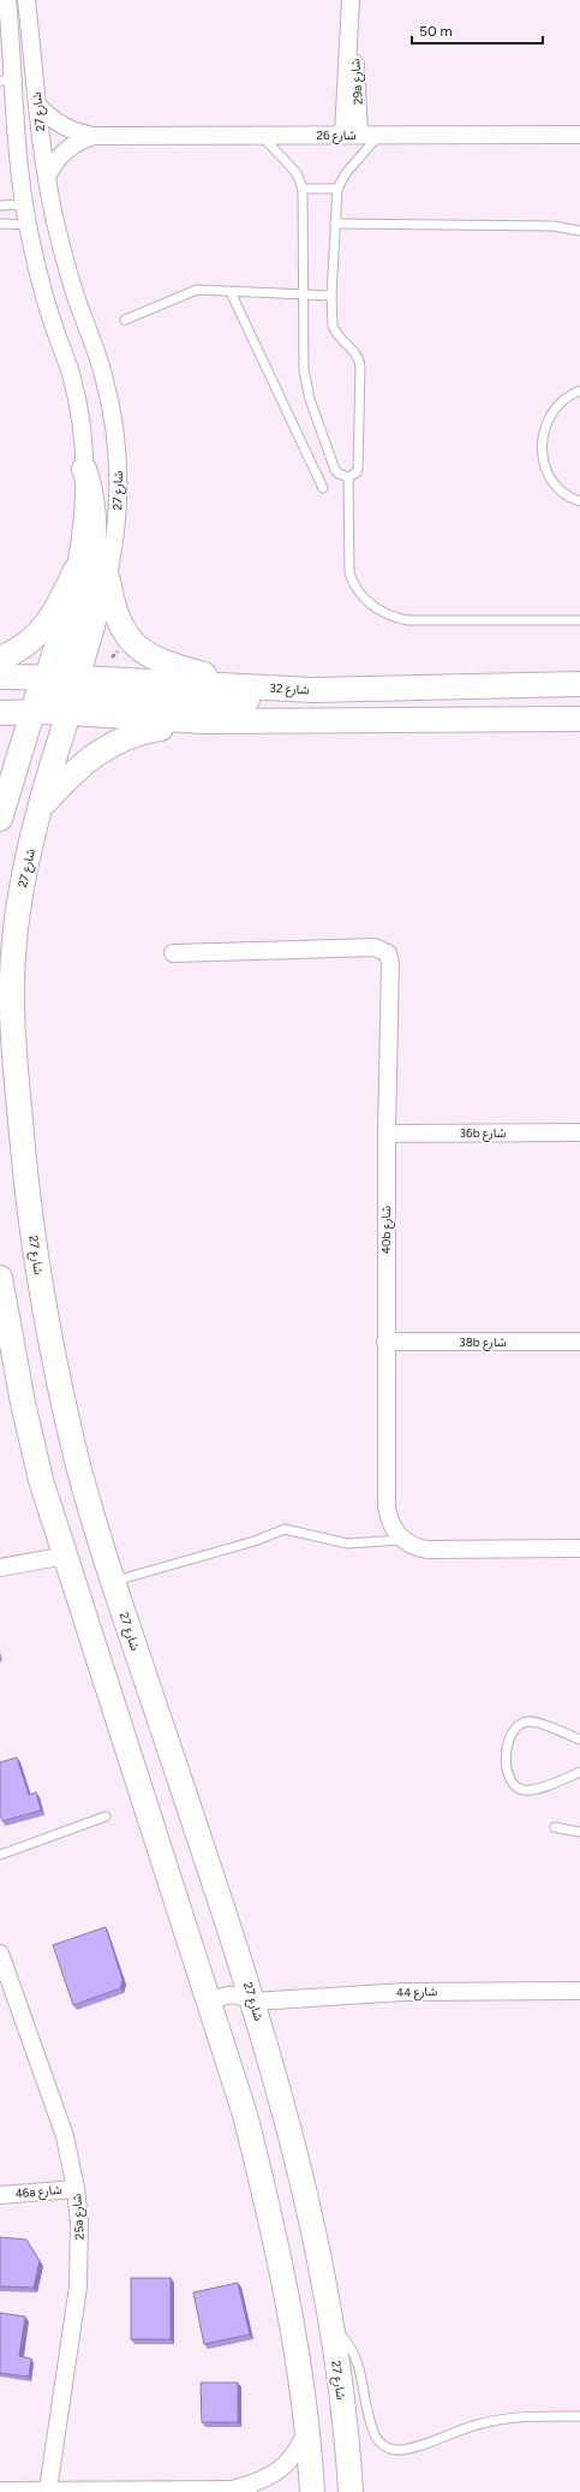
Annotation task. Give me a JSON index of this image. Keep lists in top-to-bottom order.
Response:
{
  "streets": {
    "street": [
      "29a شارع",
      "شارع 27",
      "شارع 26",
      "شارع 32",
      "36b شارع",
      "40b شارع",
      "38b شارع",
      "شارع 44",
      "46a شارع",
      "25a شارع"
    ]
  },
  "crossings": [
    ["29a شارع", "شارع 26"],
    ["شارع 27", "شارع 26"],
    ["شارع 27", "شارع 32"],
    ["شارع 27", "شارع 44"],
    ["36b شارع", "40b شارع"],
    ["40b شارع", "38b شارع"],
    ["46a شارع", "25a شارع"]
  ],
  "scale_bar": "50 m"
}
